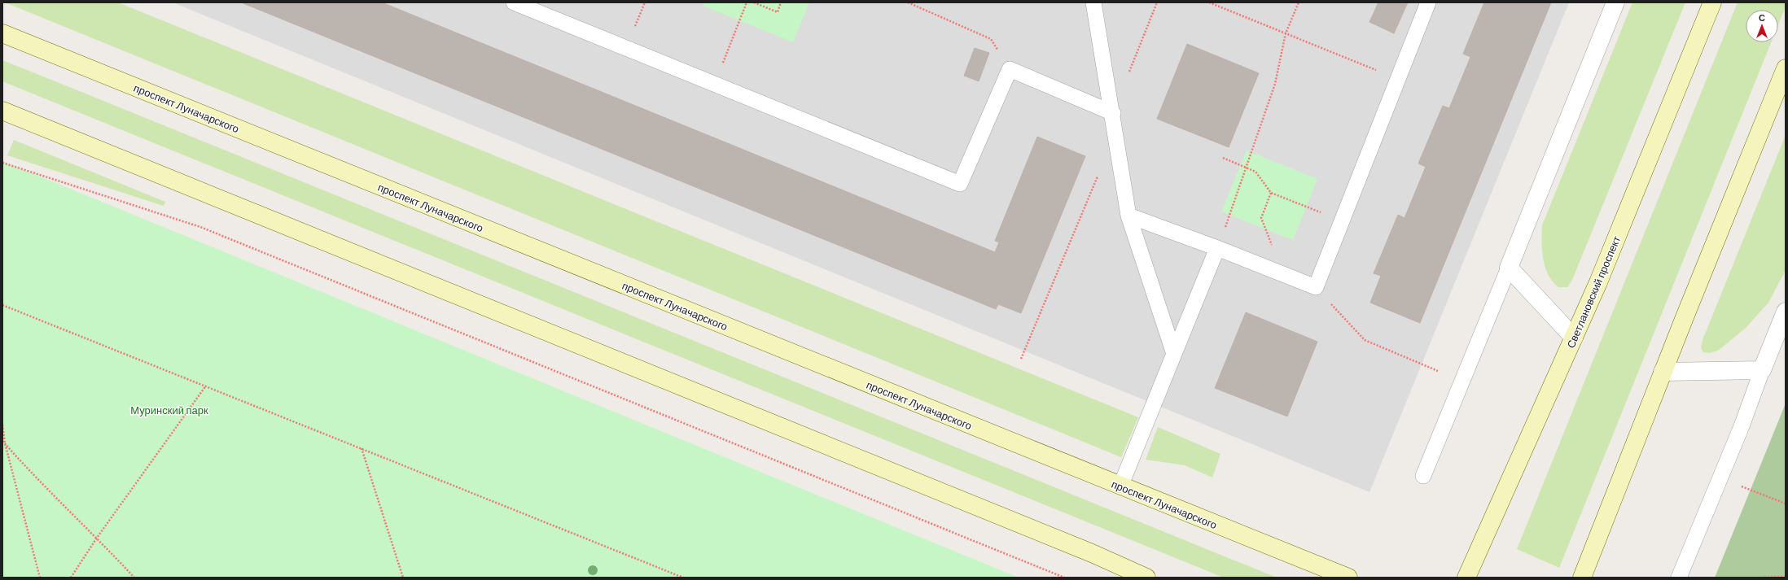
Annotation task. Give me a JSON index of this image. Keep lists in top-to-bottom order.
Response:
{
  "streets": {
    "main road": ["проспект Луначарского", "Светлановский проспект"]
  },
  "parks": ["Муринский парк"],
  "north": "top"
}
